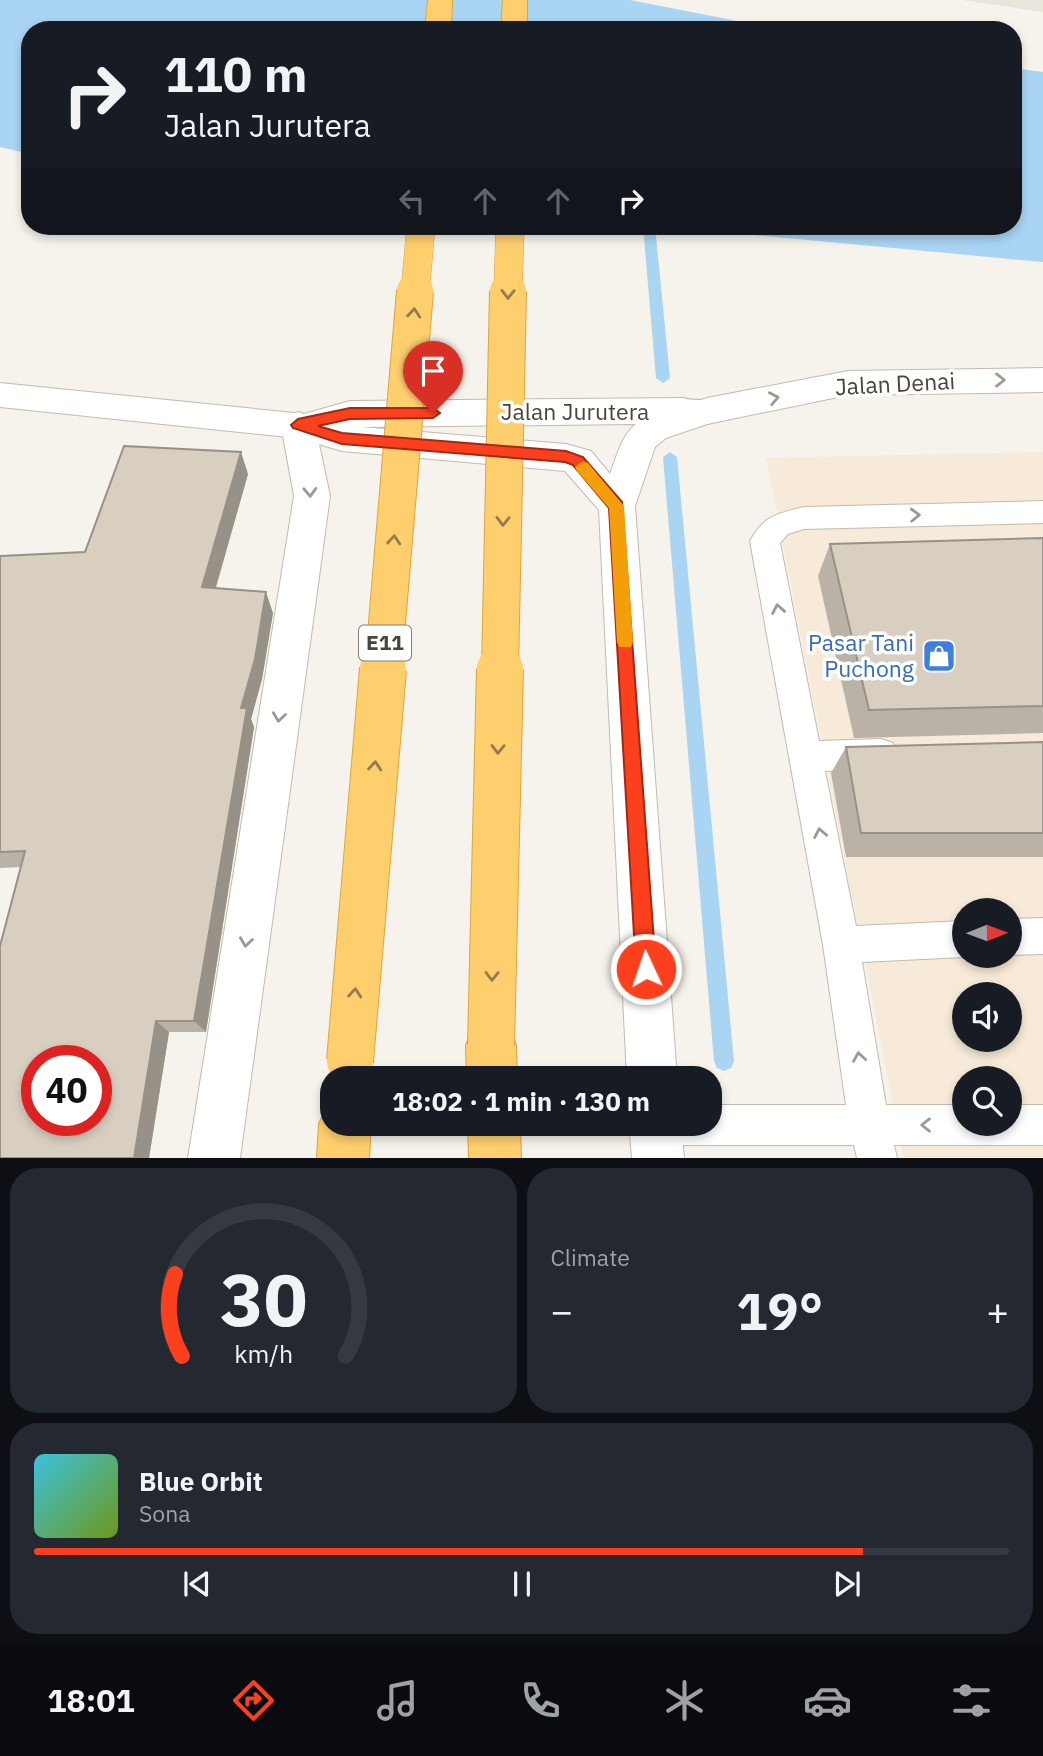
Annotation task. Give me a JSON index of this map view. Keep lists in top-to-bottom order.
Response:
{
  "streets": {
    "highway": ["E11"],
    "street": ["Jalan Denai", "Jalan Jurutera"]
  },
  "crossings": [
    ["Jalan Denai", "Jalan Jurutera"]
  ],
  "one_way": ["Jalan Denai"],
  "places": {
    "shop": ["Pasar Tani Puchong"]
  },
  "north": "right",
  "page": {
    "turn": ["110 m", "Jalan Jurutera"],
    "limit": "40",
    "trip": "18:02 · 1 min · 130 m",
    "tile": "Climate",
    "heat": ["−", "19°", "+"],
    "song": ["Blue Orbit", "Sona"],
    "tabs": "18:01",
    "gauge": ["30", "km/h"]
  }
}
